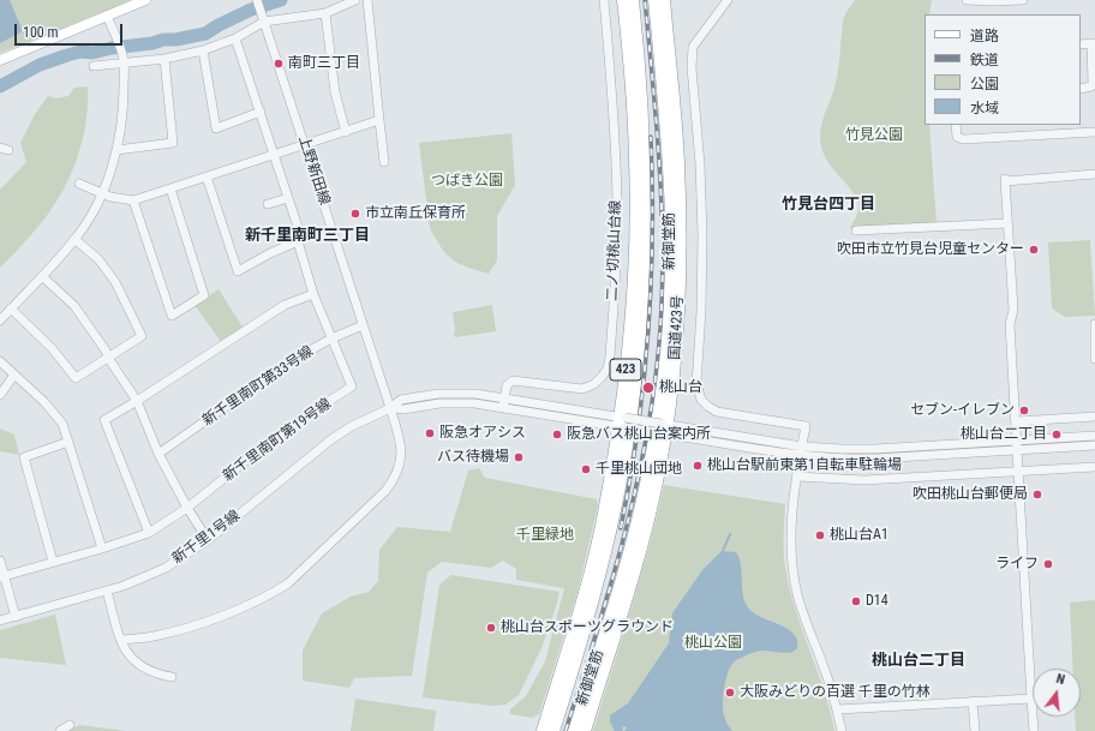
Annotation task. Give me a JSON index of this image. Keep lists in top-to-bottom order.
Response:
{
  "streets": {
    "highway": ["新御堂筋", "国道423号", "423"],
    "street": [
      "上野新田線",
      "二ノ切桃山台線",
      "新千里南町第33号線",
      "新千里南町第19号線",
      "新千里1号線"
    ]
  },
  "crossings": [
    ["上野新田線", "新千里南町第33号線"],
    ["上野新田線", "新千里1号線"],
    ["二ノ切桃山台線", "新千里1号線"],
    ["国道423号", "新千里1号線"],
    ["423", "新千里1号線"],
    ["新千里南町第33号線", "新千里南町第19号線"]
  ],
  "districts": ["竹見台四丁目", "新千里南町三丁目", "桃山台二丁目"],
  "parks": [
    "竹見公園",
    "つばき公園",
    "千里緑地",
    "桃山公園"
  ],
  "places": [
    "南町三丁目",
    "市立南丘保育所",
    "吹田市立竹見台児童センター",
    "桃山台",
    "セブン-イレブン",
    "阪急オアシス",
    "阪急バス桃山台案内所",
    "桃山台二丁目",
    "バス待機場",
    "桃山台駅前東第1自転車駐輪場",
    "千里桃山団地",
    "吹田桃山台郵便局",
    "桃山台A1",
    "ライフ",
    "D14",
    "桃山台スポーツグラウンド",
    "大阪みどりの百選 千里の竹林"
  ],
  "legend": [
    "道路",
    "鉄道",
    "公園",
    "水域"
  ],
  "scale_bar": "100 m",
  "north": "top"
}
